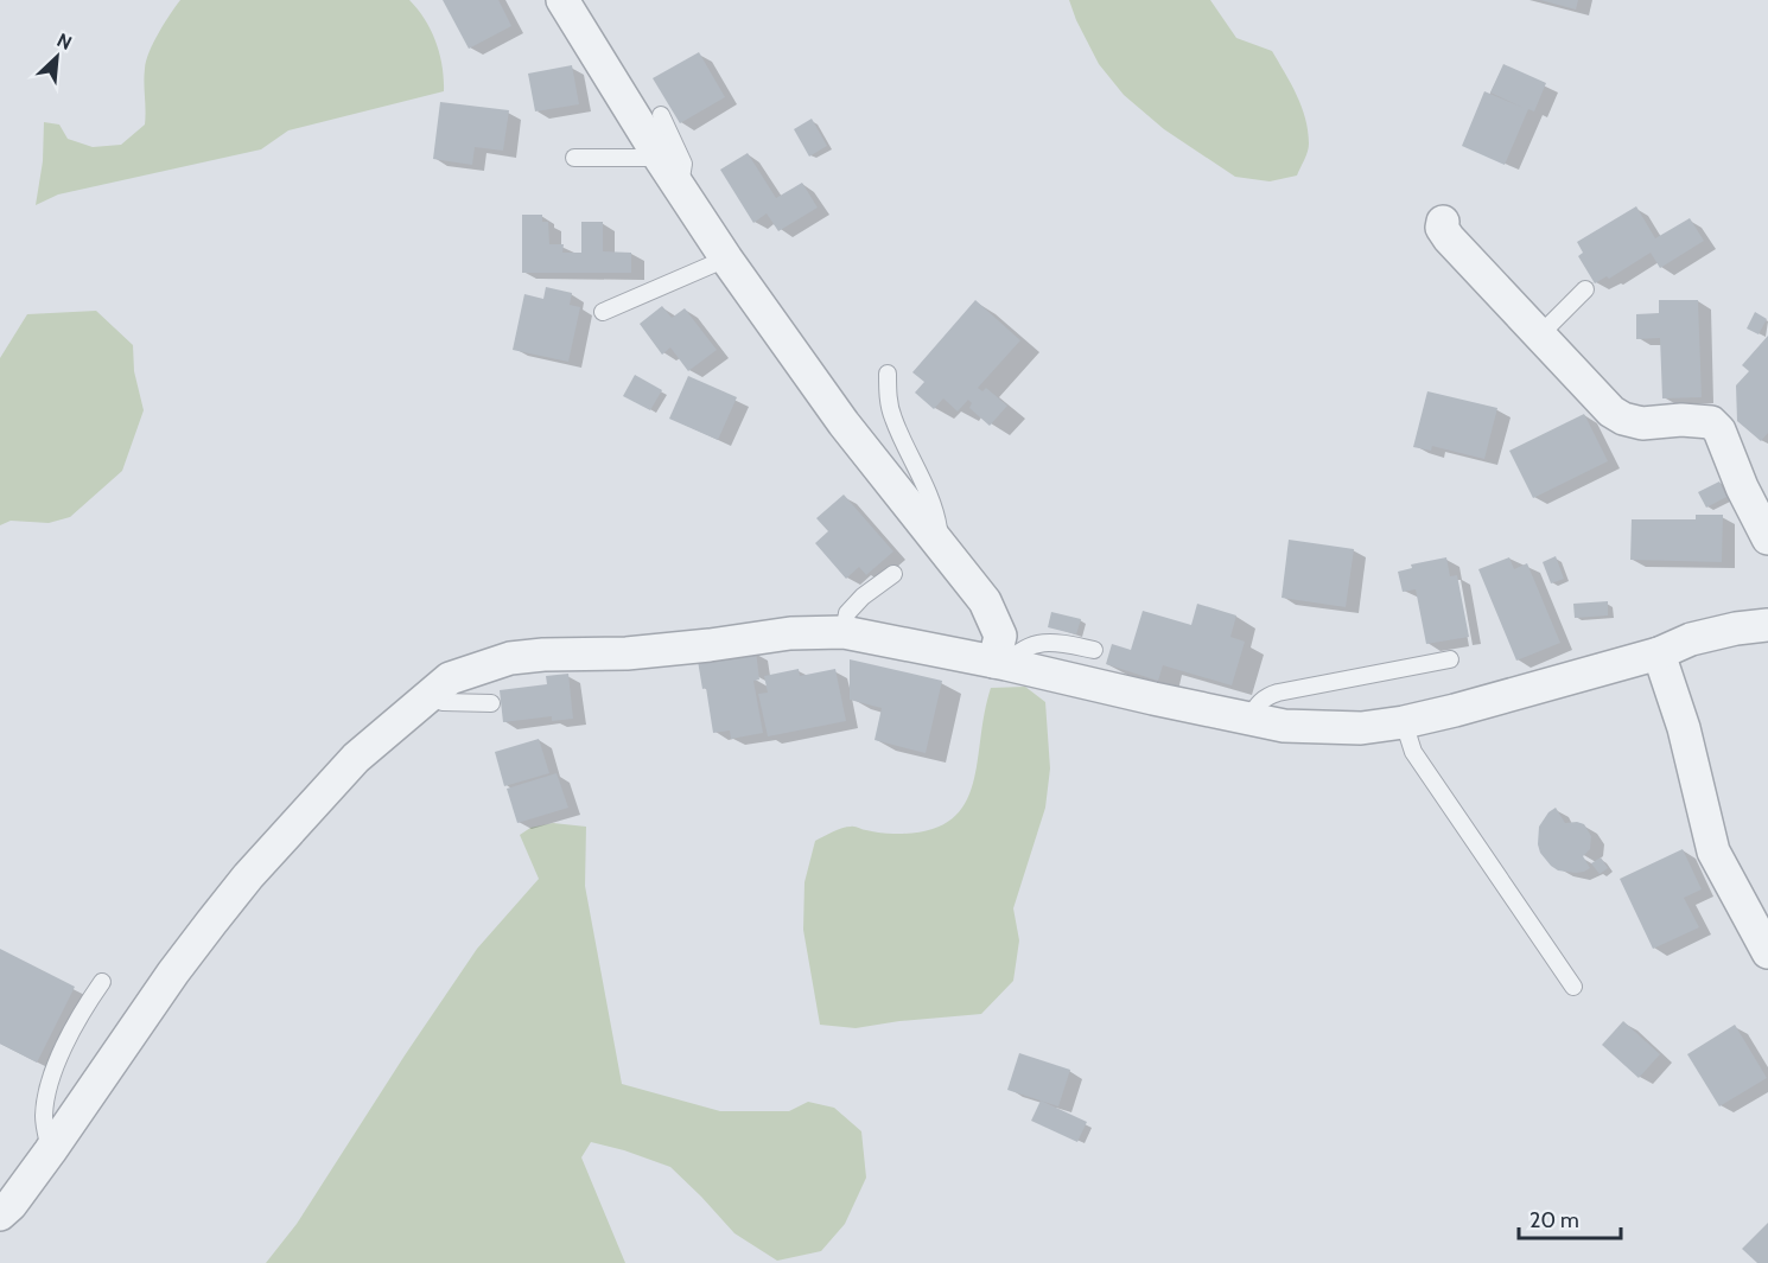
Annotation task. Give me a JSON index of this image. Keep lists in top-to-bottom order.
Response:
{
  "scale_bar": "20 m",
  "north": "top right"
}
